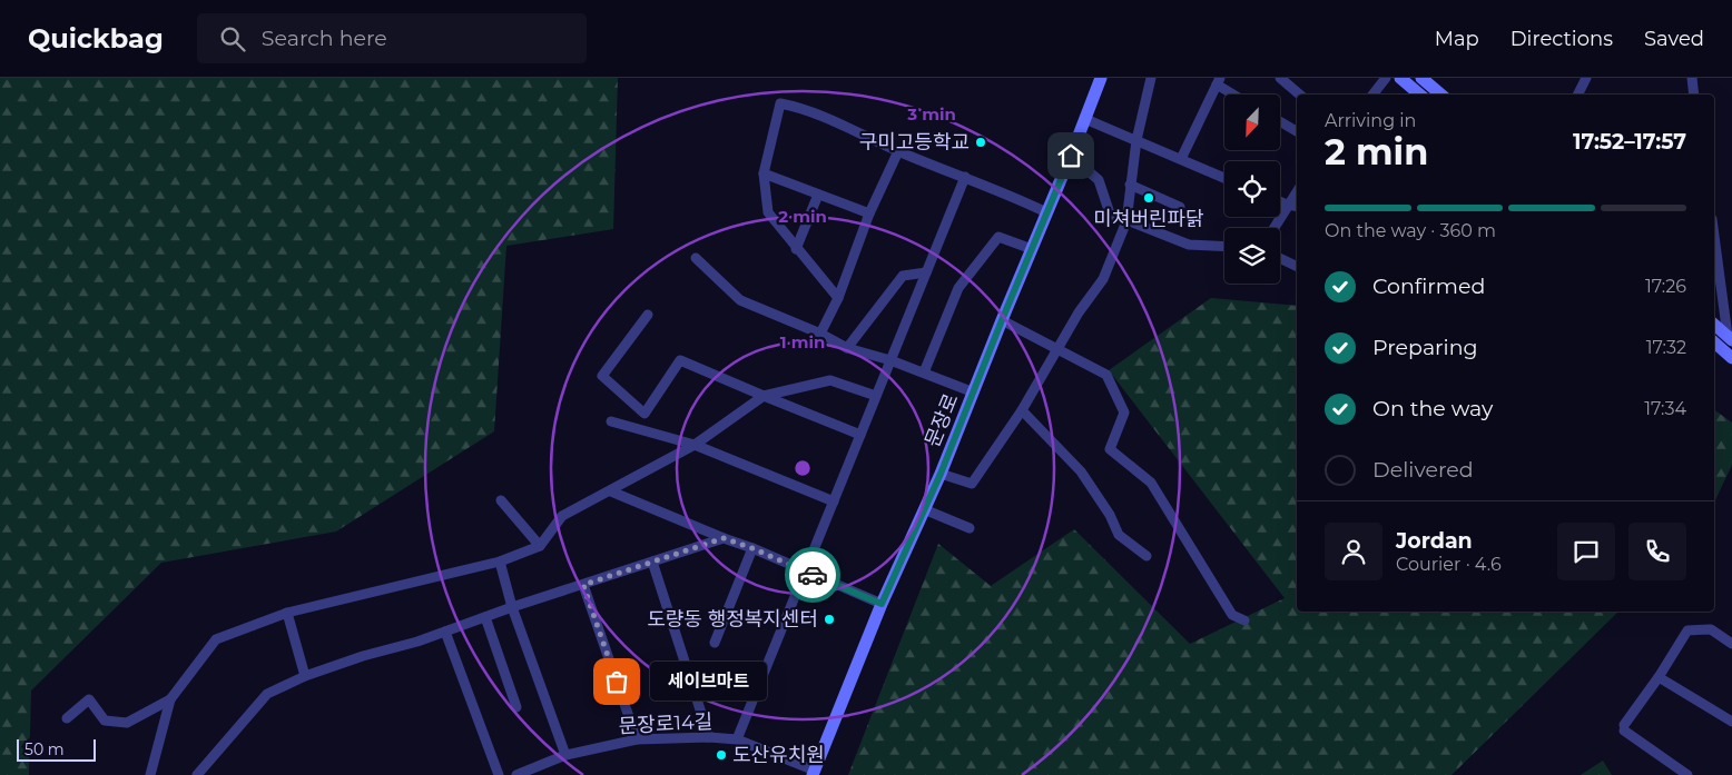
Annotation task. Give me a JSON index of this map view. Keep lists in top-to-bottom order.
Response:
{
  "streets": {
    "street": ["문장로", "문장로14길"]
  },
  "crossings": [
    ["문장로", "문장로14길"]
  ],
  "places": [
    "구미고등학교",
    "미쳐버린파닭",
    "도량동 행정복지센터",
    "세이브마트",
    "도산유치원"
  ],
  "scale_bar": "50 m",
  "north": "bottom left",
  "page": {
    "header": "Quickbag",
    "search": "Search here",
    "nav": ["Map", "Directions", "Saved"],
    "heading": ["2 min", "Arriving in", "17:52–17:57"],
    "panel": ["Jordan", "Courier · 4.6"],
    "bar": "On the way · 360 m",
    "list": [
      ["Confirmed", "17:26"],
      ["Preparing", "17:32"],
      ["On the way", "17:34"],
      "Delivered"
    ],
    "bubble": "세이브마트",
    "scale": "50 m"
  },
  "rings": ["3 min", "2 min", "1 min"]
}
